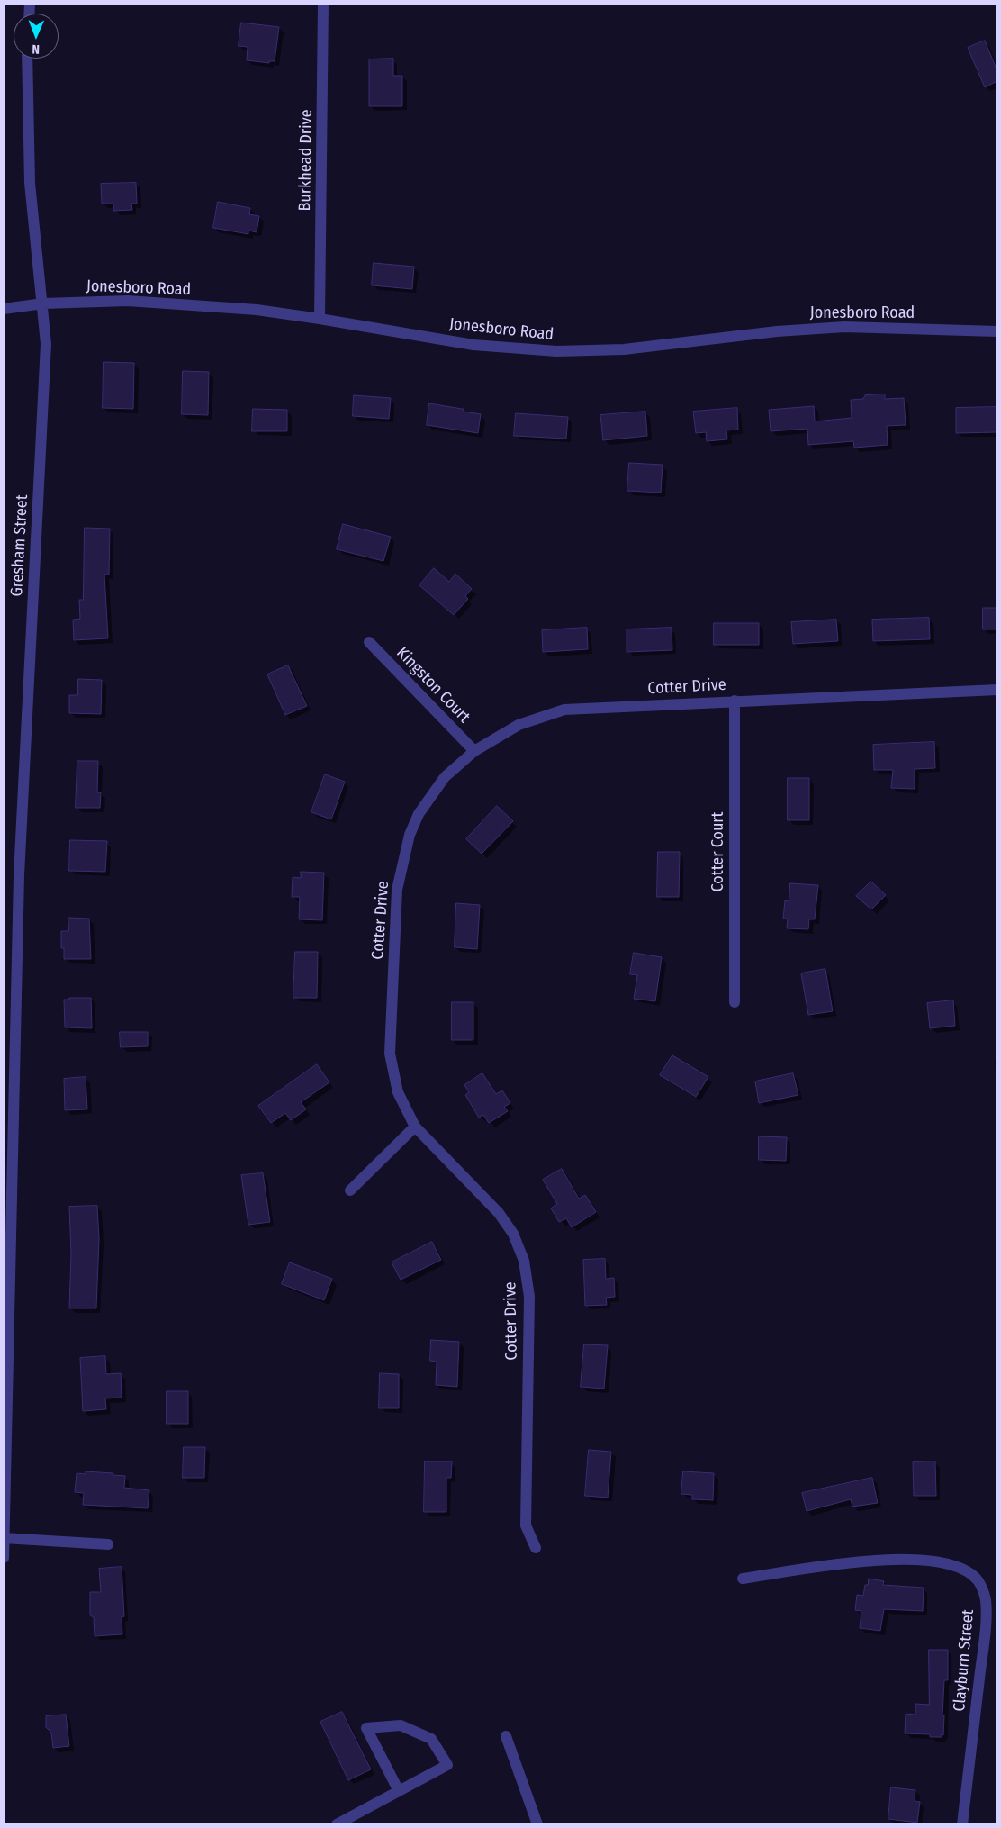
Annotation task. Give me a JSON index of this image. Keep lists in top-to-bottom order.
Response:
{
  "streets": {
    "street": [
      "Burkhead Drive",
      "Jonesboro Road",
      "Gresham Street",
      "Kingston Court",
      "Cotter Drive",
      "Cotter Court",
      "Clayburn Street"
    ]
  },
  "crossings": [
    ["Burkhead Drive", "Jonesboro Road"],
    ["Jonesboro Road", "Gresham Street"],
    ["Kingston Court", "Cotter Drive"],
    ["Cotter Drive", "Cotter Court"]
  ],
  "north": "bottom"
}
